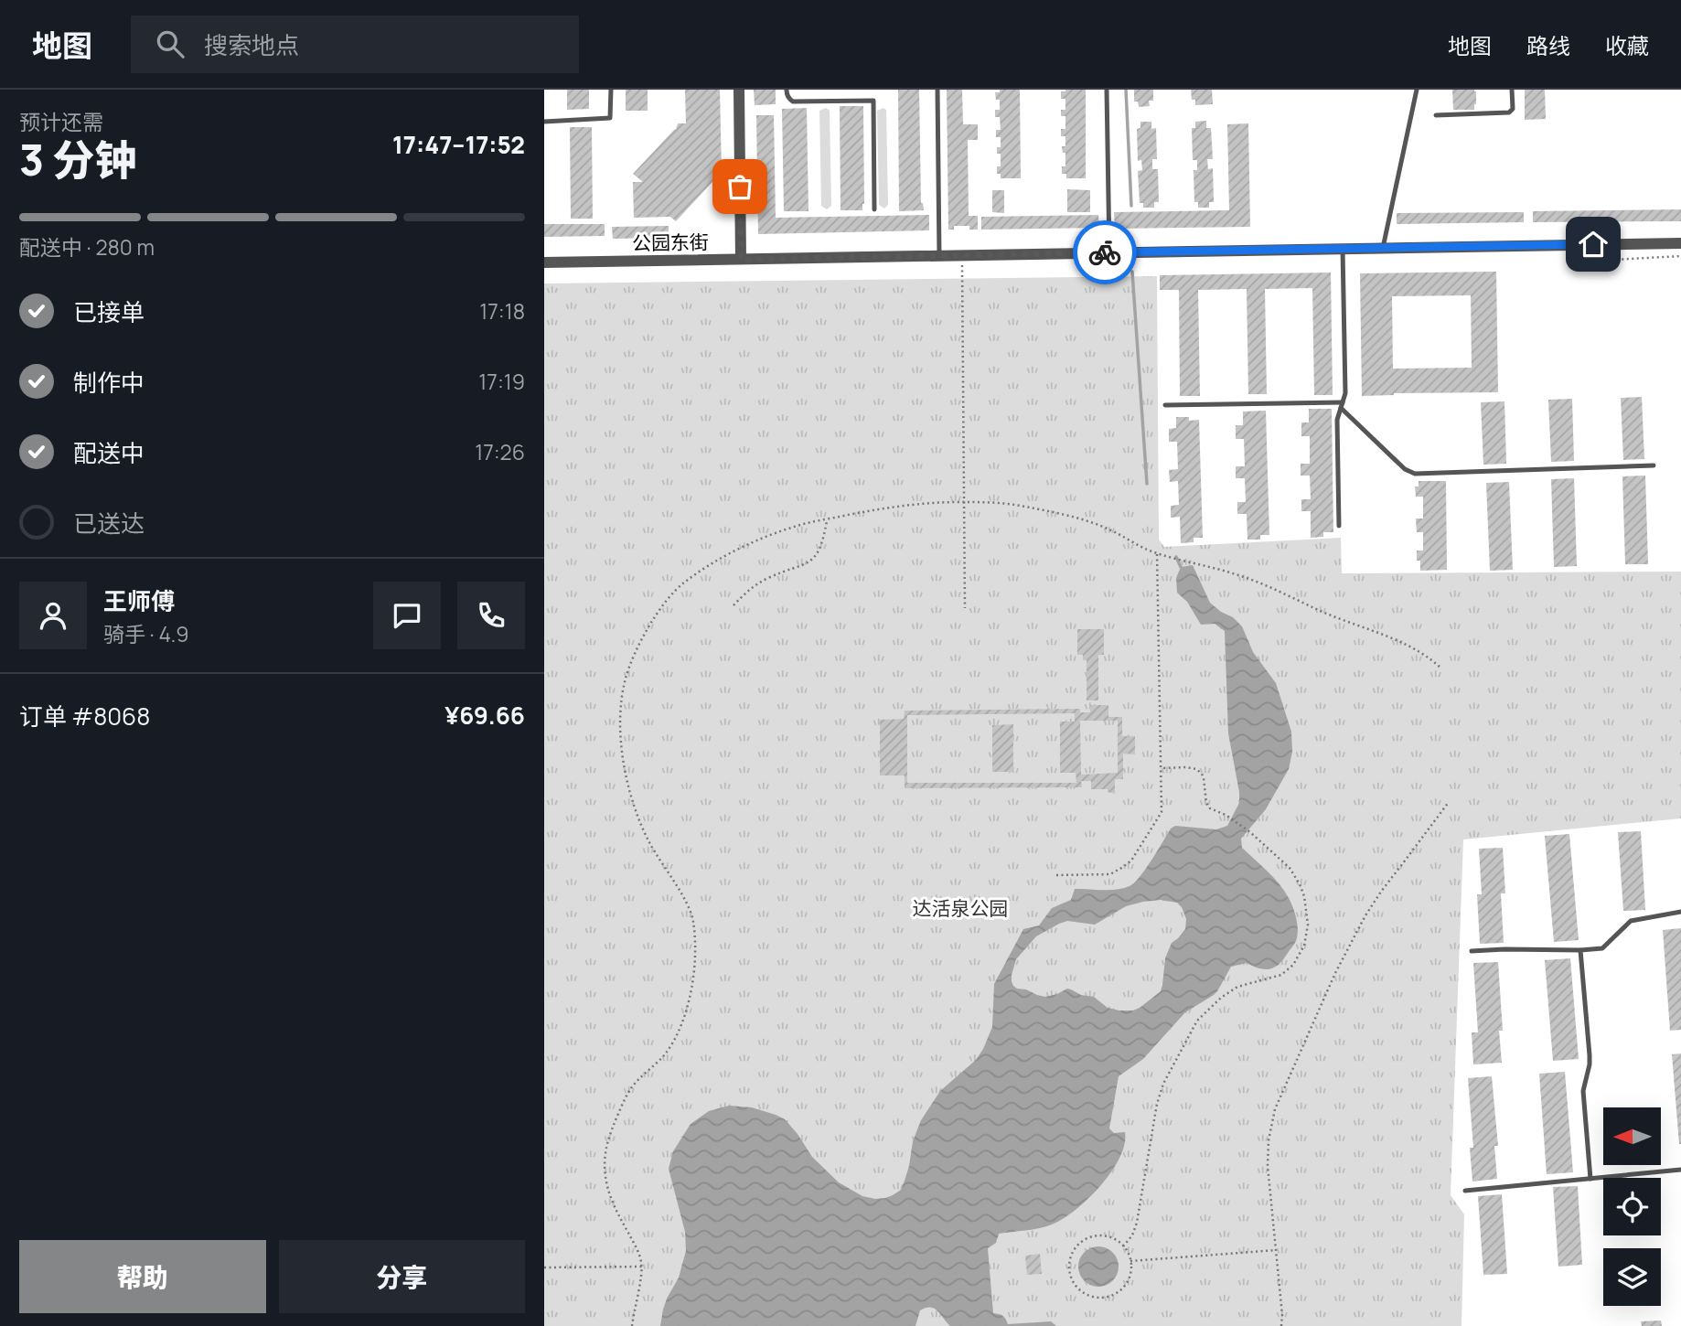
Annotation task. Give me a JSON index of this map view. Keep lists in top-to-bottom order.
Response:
{
  "streets": {
    "street": ["公园东街"]
  },
  "parks": ["达活泉公园"],
  "north": "left",
  "page": {
    "header": "地图",
    "search": "搜索地点",
    "nav": ["地图", "路线", "收藏"],
    "heading": ["3 分钟", "预计还需", "17:47–17:52"],
    "panel": [
      "王师傅",
      "骑手 · 4.9",
      "订单 #8068",
      "¥69.66"
    ],
    "bar": "配送中 · 280 m",
    "list": [
      ["已接单", "17:18"],
      ["制作中", "17:19"],
      ["配送中", "17:26"],
      "已送达"
    ],
    "buttons": ["帮助", "分享"]
  }
}
